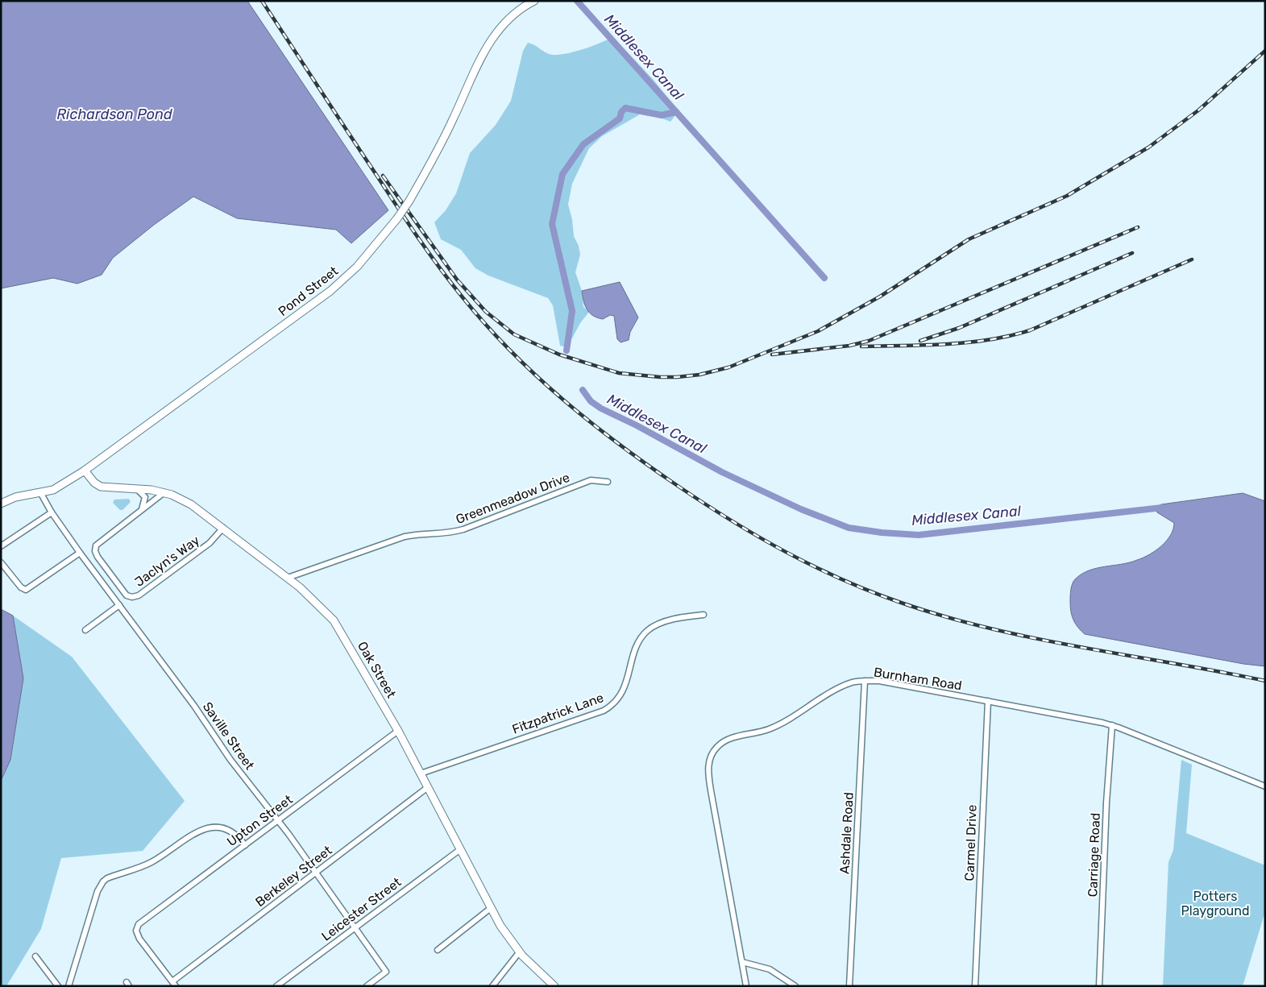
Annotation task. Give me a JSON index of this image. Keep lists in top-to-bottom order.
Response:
{
  "streets": {
    "street": [
      "Pond Street",
      "Greenmeadow Drive",
      "Jaclyn's Way",
      "Oak Street",
      "Burnham Road",
      "Fitzpatrick Lane",
      "Saville Street",
      "Upton Street",
      "Ashdale Road",
      "Carmel Drive",
      "Carriage Road",
      "Berkeley Street",
      "Leicester Street"
    ]
  },
  "crossings": [
    ["Pond Street", "Oak Street"],
    ["Pond Street", "Saville Street"],
    ["Greenmeadow Drive", "Oak Street"],
    ["Jaclyn's Way", "Oak Street"],
    ["Oak Street", "Fitzpatrick Lane"],
    ["Oak Street", "Upton Street"],
    ["Oak Street", "Berkeley Street"],
    ["Oak Street", "Leicester Street"],
    ["Burnham Road", "Ashdale Road"],
    ["Burnham Road", "Carmel Drive"],
    ["Burnham Road", "Carriage Road"],
    ["Saville Street", "Upton Street"],
    ["Saville Street", "Berkeley Street"],
    ["Saville Street", "Leicester Street"],
    ["Upton Street", "Berkeley Street"]
  ],
  "water": ["Middlesex Canal", "Richardson Pond"],
  "parks": ["Potters Playground"]
}
